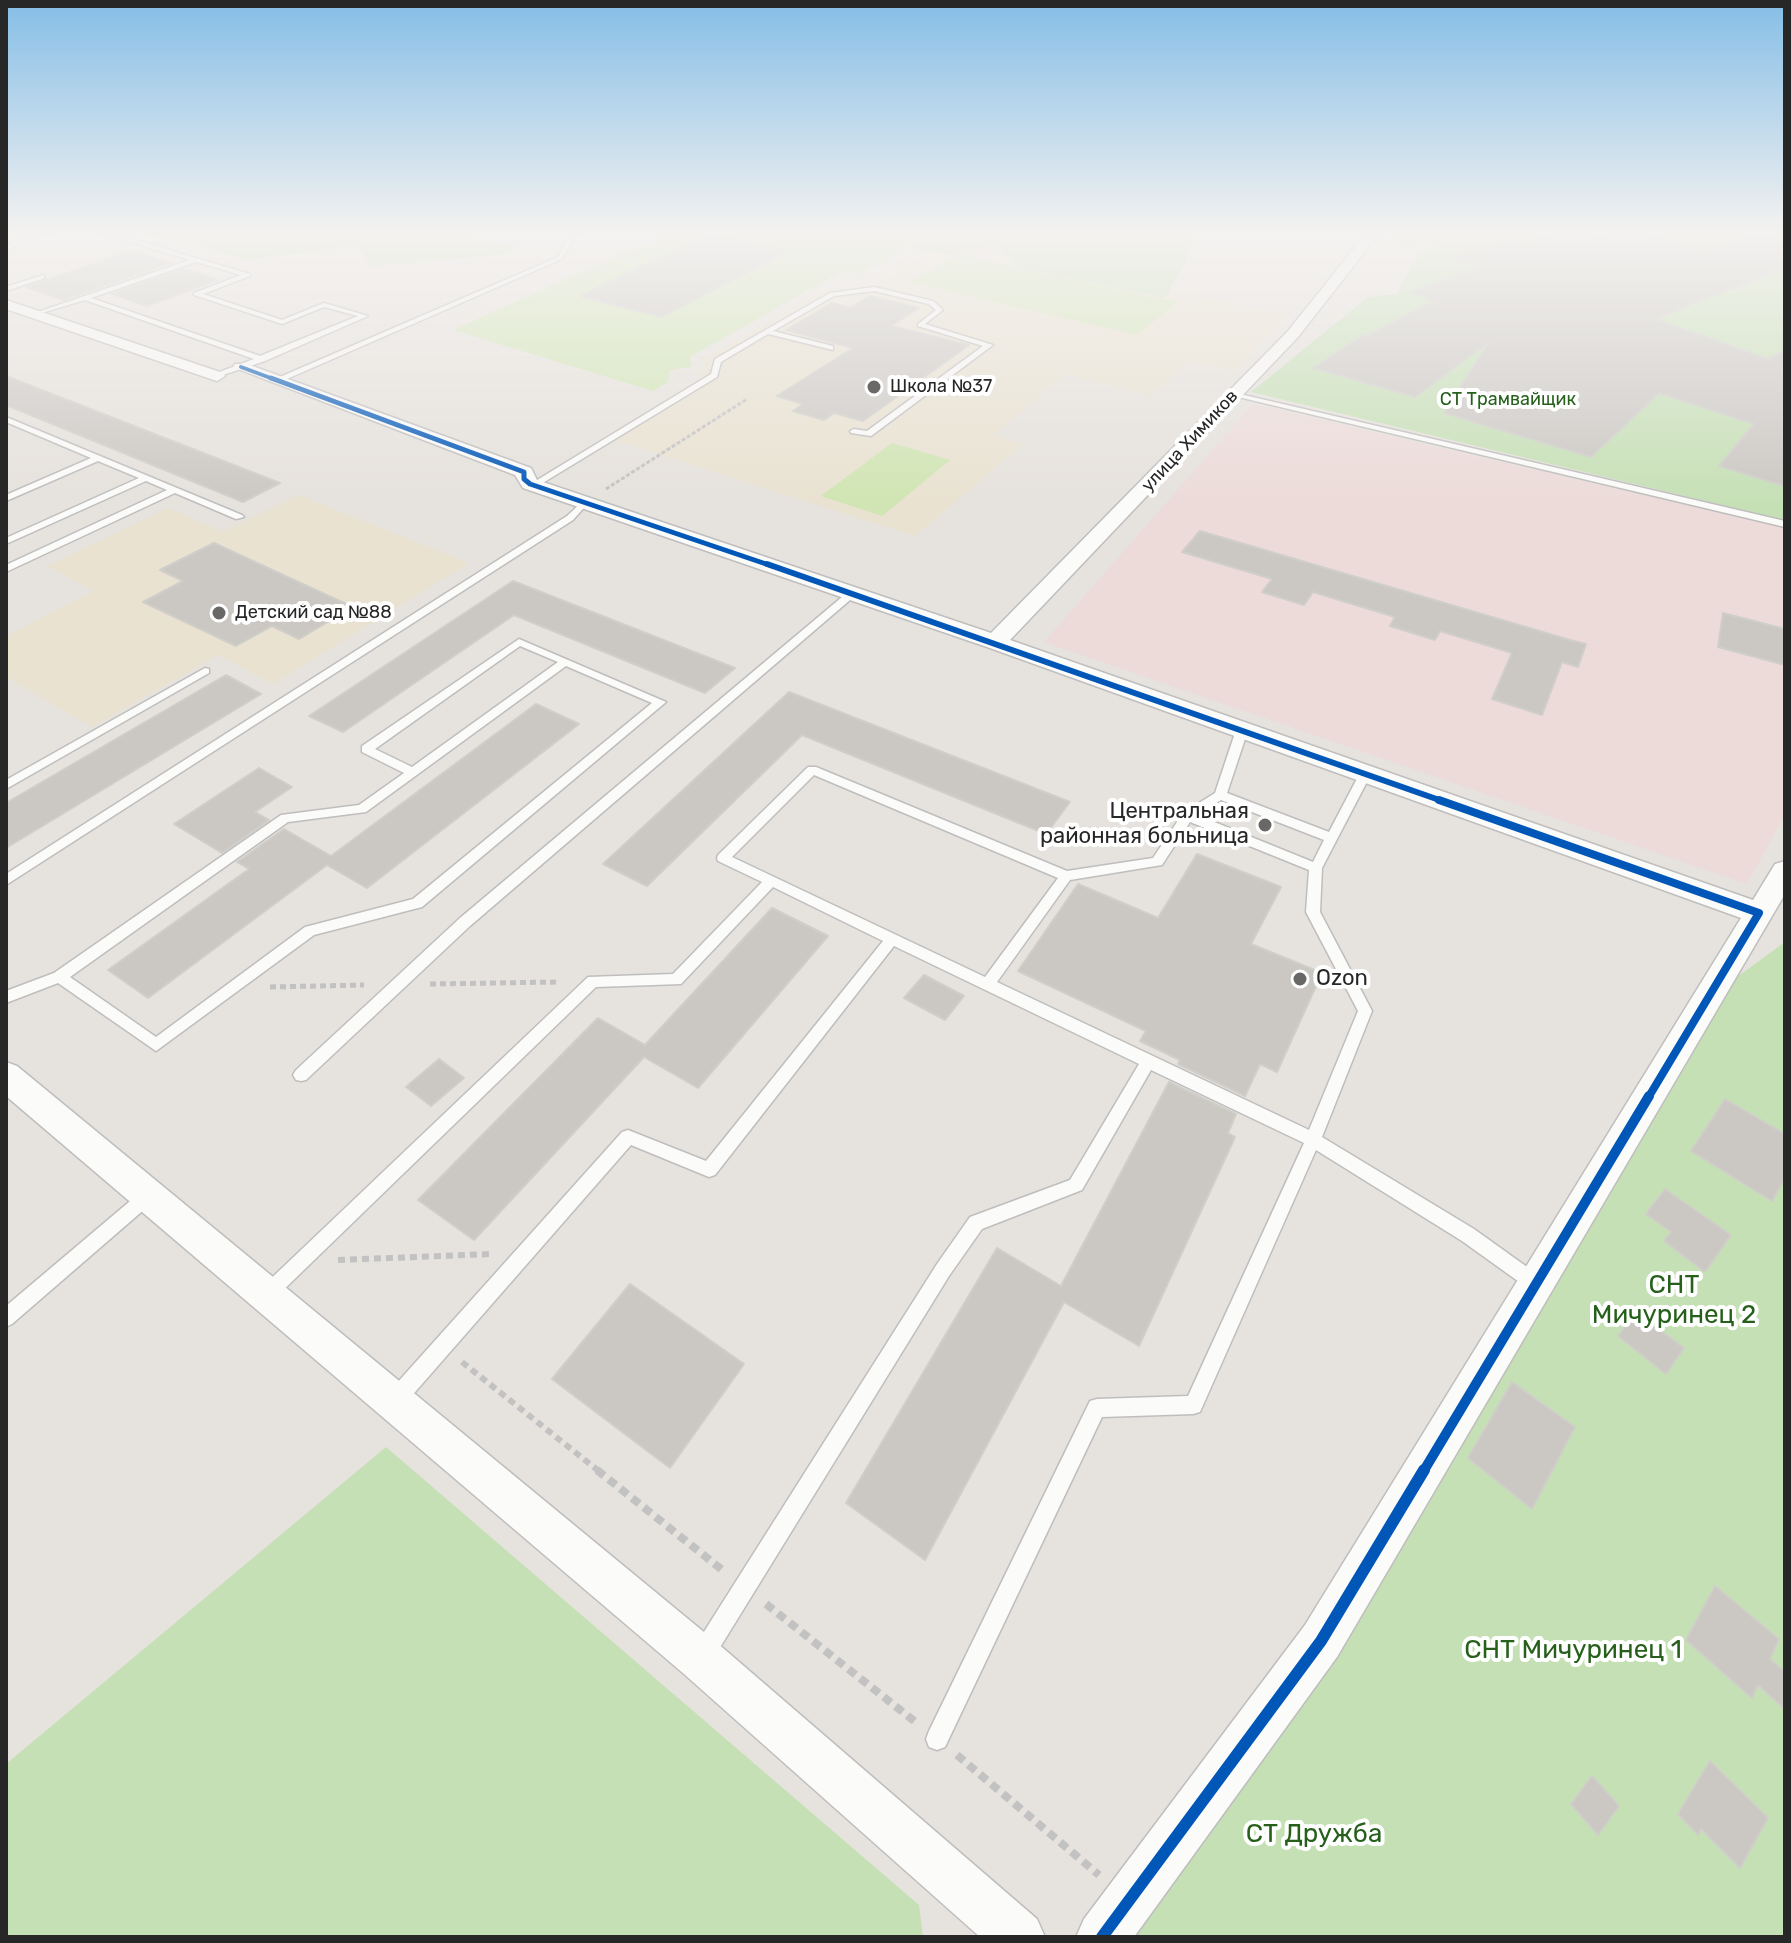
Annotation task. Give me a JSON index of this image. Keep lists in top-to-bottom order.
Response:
{
  "streets": {
    "street": ["улица Химиков"]
  },
  "parks": [
    "СТ Трамвайщик",
    "СНТ Мичуринец 2",
    "СНТ Мичуринец 1",
    "СТ Дружба"
  ],
  "places": [
    "Школа №37",
    "Детский сад №88",
    "Центральная районная больница",
    "Ozon"
  ]
}
